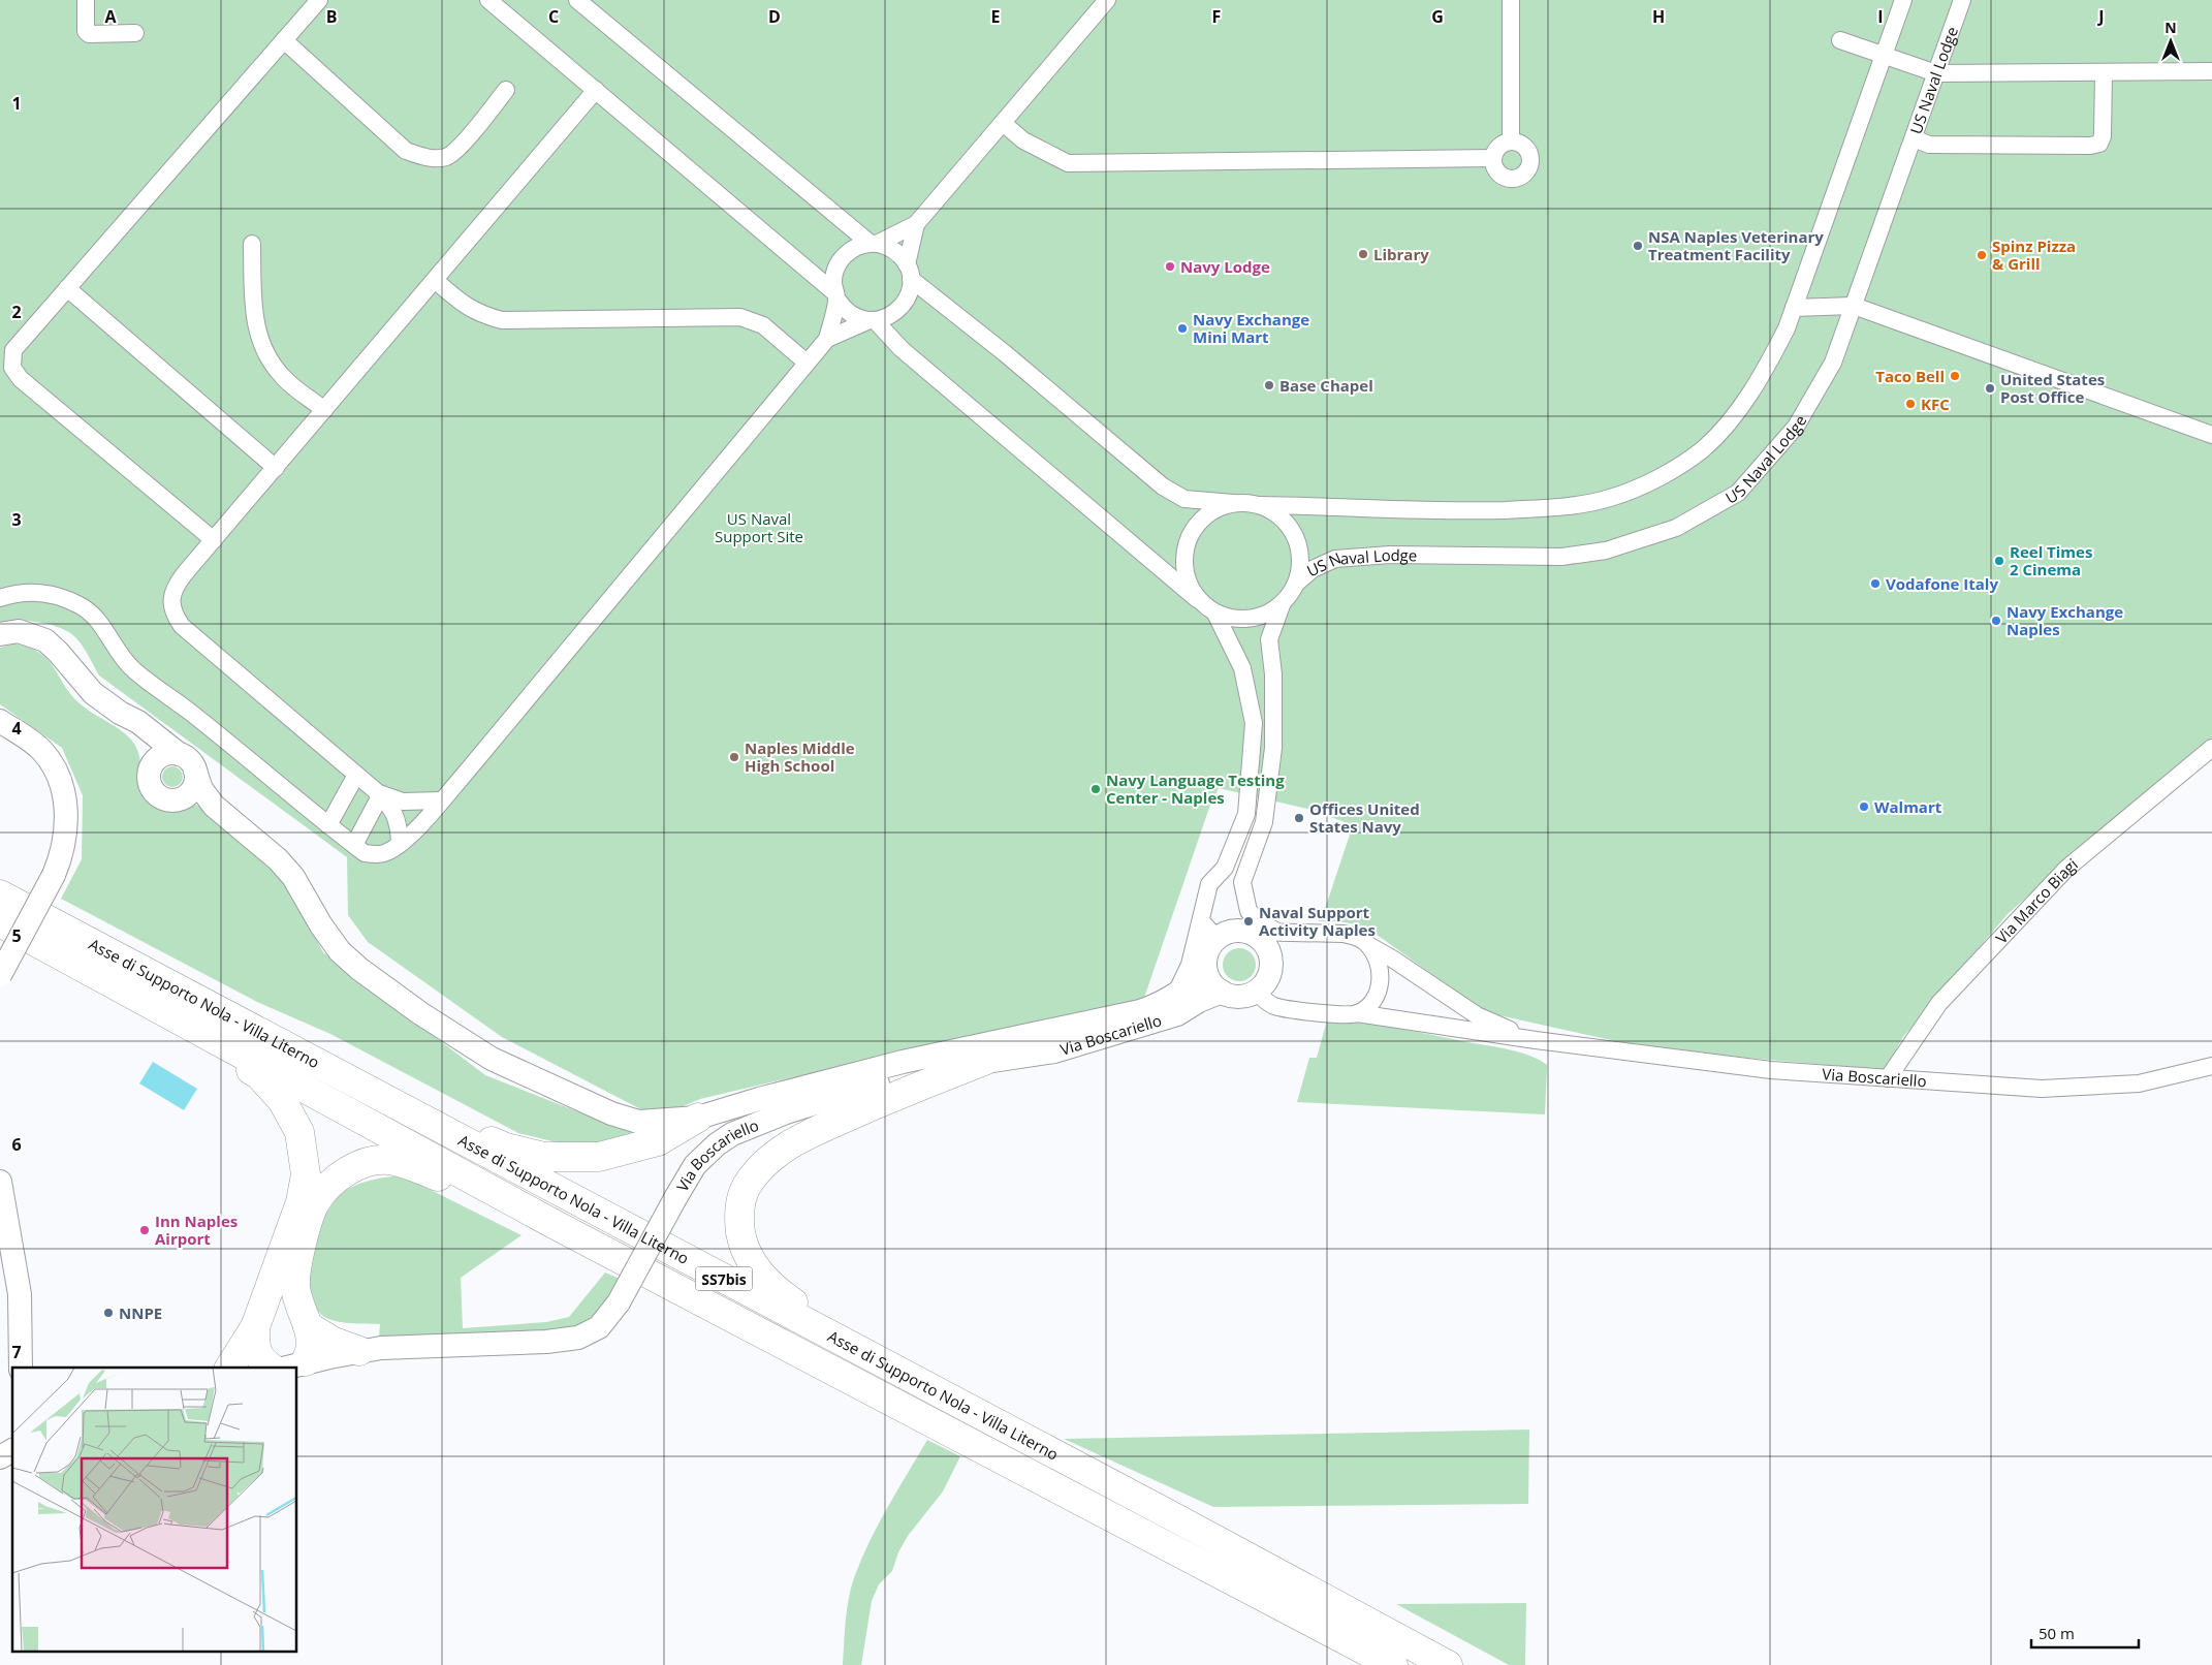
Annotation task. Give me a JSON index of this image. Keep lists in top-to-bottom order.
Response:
{
  "streets": {
    "highway": ["Asse di Supporto Nola - Villa Literno", "SS7bis"],
    "street": ["US Naval Lodge", "Via Marco Biagi", "Via Boscariello"]
  },
  "crossings": [
    ["Via Marco Biagi", "Via Boscariello"]
  ],
  "parks": ["US Naval Support Site"],
  "places": [
    "NSA Naples Veterinary Treatment Facility",
    "Library",
    "Spinz Pizza & Grill",
    "Navy Lodge",
    "Navy Exchange Mini Mart",
    "Taco Bell",
    "Base Chapel",
    "United States Post Office",
    "KFC",
    "Reel Times 2 Cinema",
    "Vodafone Italy",
    "Navy Exchange Naples",
    "Naples Middle High School",
    "Navy Language Testing Center - Naples",
    "Walmart",
    "Offices United States Navy",
    "Naval Support Activity Naples",
    "Inn Naples Airport",
    "NNPE"
  ],
  "scale_bar": "50 m",
  "north": "top",
  "grid": {
    "columns": [
      "A",
      "B",
      "C",
      "D",
      "E",
      "F",
      "G",
      "H",
      "I",
      "J"
    ],
    "rows": [
      "1",
      "2",
      "3",
      "4",
      "5",
      "6",
      "7"
    ]
  }
}
